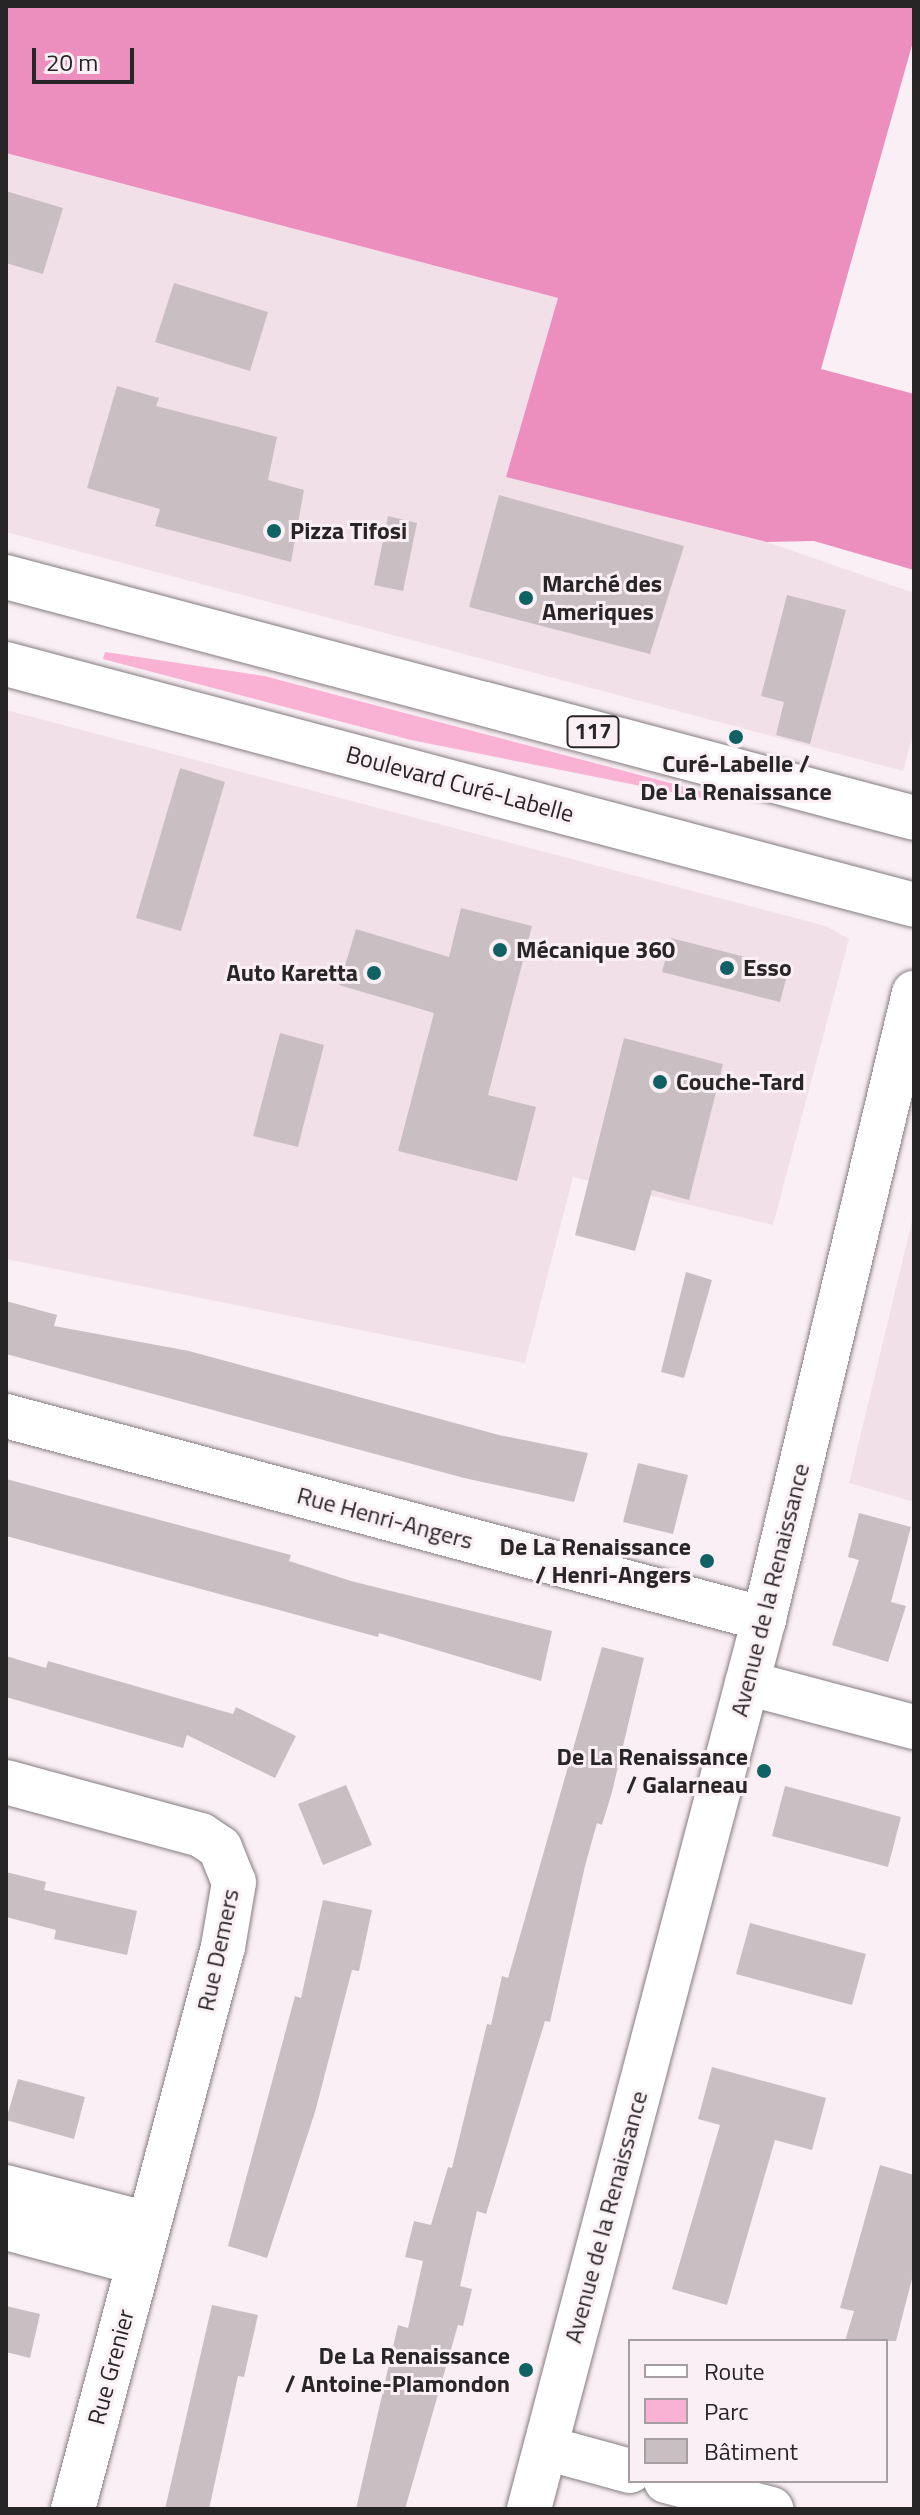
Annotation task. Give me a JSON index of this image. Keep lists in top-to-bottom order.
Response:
{
  "streets": {
    "street": [
      "117",
      "Boulevard Curé-Labelle",
      "Rue Henri-Angers",
      "Avenue de la Renaissance",
      "Rue Demers",
      "Rue Grenier"
    ]
  },
  "crossings": [
    ["Rue Henri-Angers", "Avenue de la Renaissance"],
    ["Rue Demers", "Rue Grenier"]
  ],
  "places": [
    "Pizza Tifosi",
    "Marché des Ameriques",
    "Curé-Labelle / De La Renaissance",
    "Mécanique 360",
    "Esso",
    "Auto Karetta",
    "Couche-Tard",
    "De La Renaissance / Henri-Angers",
    "De La Renaissance / Galarneau",
    "De La Renaissance / Antoine-Plamondon"
  ],
  "legend": ["Route", "Parc", "Bâtiment"],
  "scale_bar": "20 m"
}
